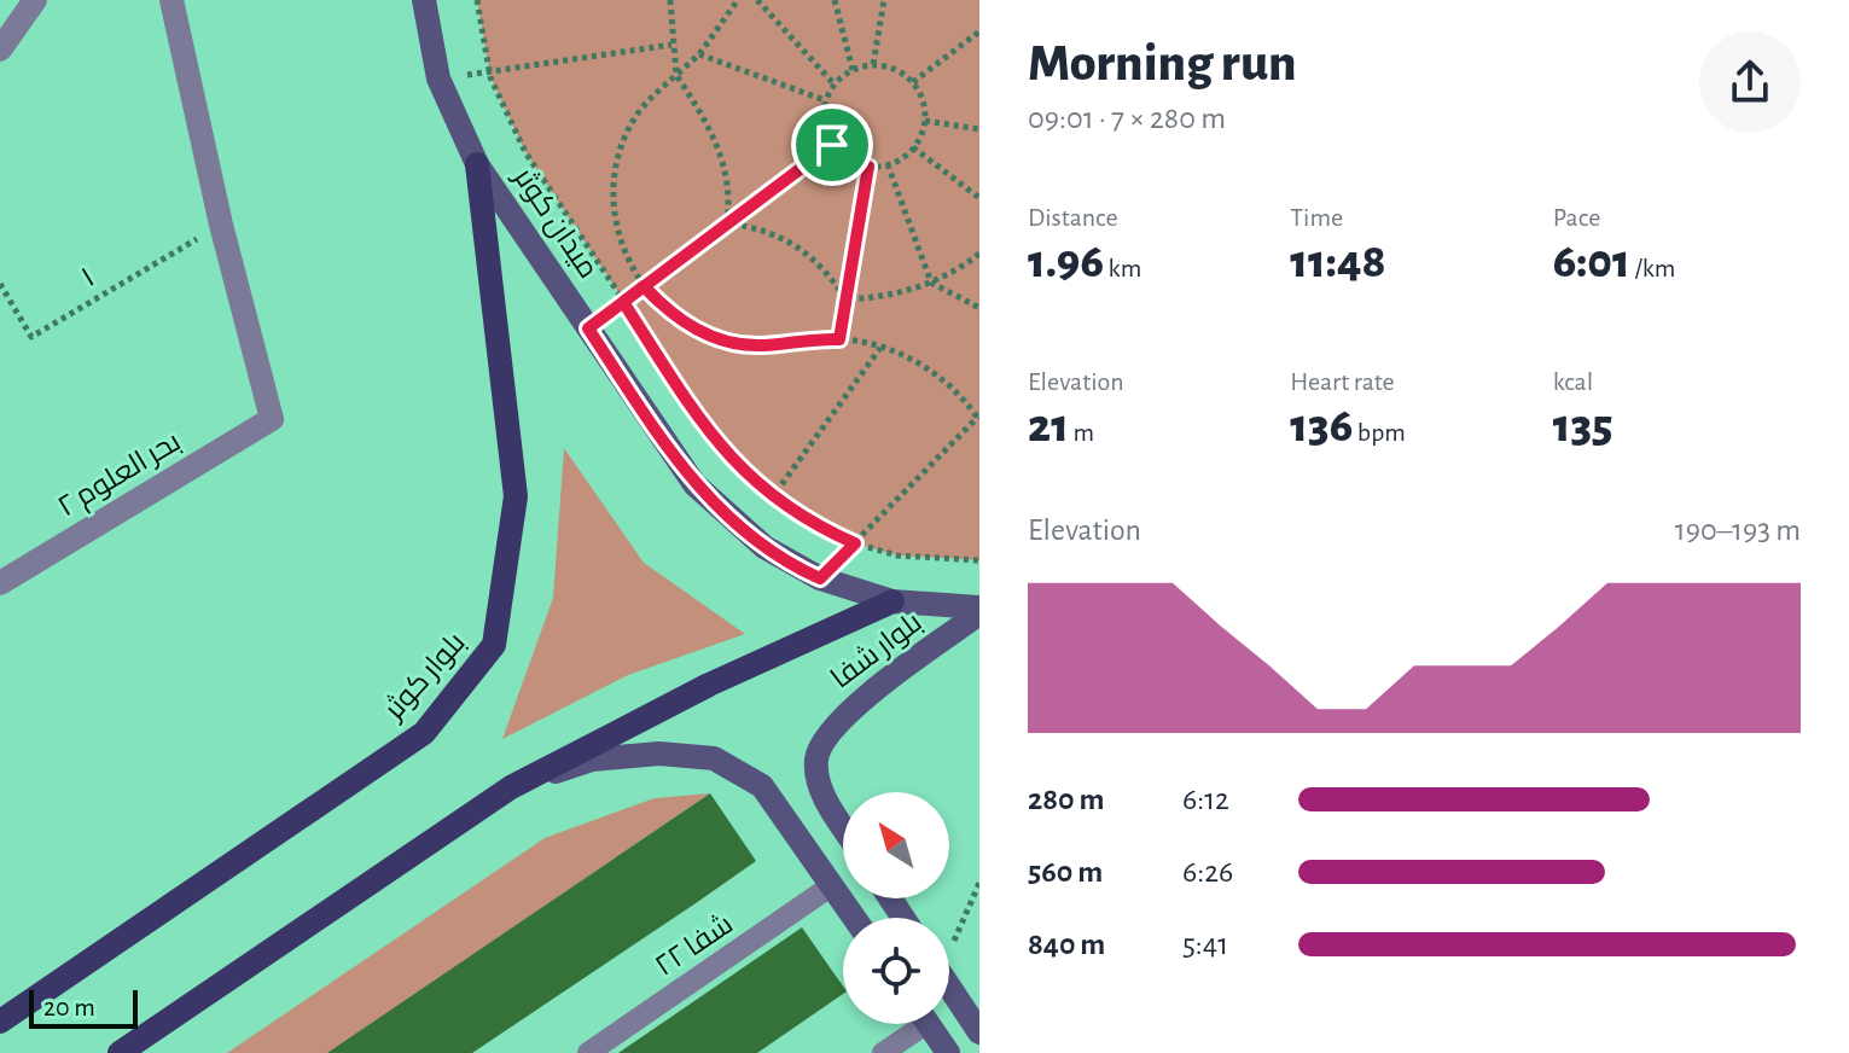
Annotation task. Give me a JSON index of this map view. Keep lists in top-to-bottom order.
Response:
{
  "streets": {
    "main road": ["بلوار کوثر"],
    "street": ["میدان کوثر", "بحر العلوم ۲", "بلوار شفا"],
    "lane": ["شفا ۲۲"],
    "path": ["۱"]
  },
  "crossings": [
    ["میدان کوثر", "بلوار شفا"],
    ["میدان کوثر", "بلوار کوثر"],
    ["۱", "بحر العلوم ۲"]
  ],
  "scale_bar": "20 m",
  "north": "top left",
  "page": {
    "heading": ["Morning run", "09:01 · 7 × 280 m"],
    "stats": [
      ["Distance", "1.96 km"],
      ["Time", "11:48"],
      ["Pace", "6:01 /km"],
      ["Elevation", "21 m"],
      ["Heart rate", "136 bpm"],
      ["kcal", "135"]
    ],
    "chart": ["Elevation", "190–193 m"],
    "list": [
      {
        "name": "280 m",
        "note": "6:12"
      },
      {
        "name": "560 m",
        "note": "6:26"
      },
      {
        "name": "840 m",
        "note": "5:41"
      }
    ],
    "scale": "20 m"
  }
}
